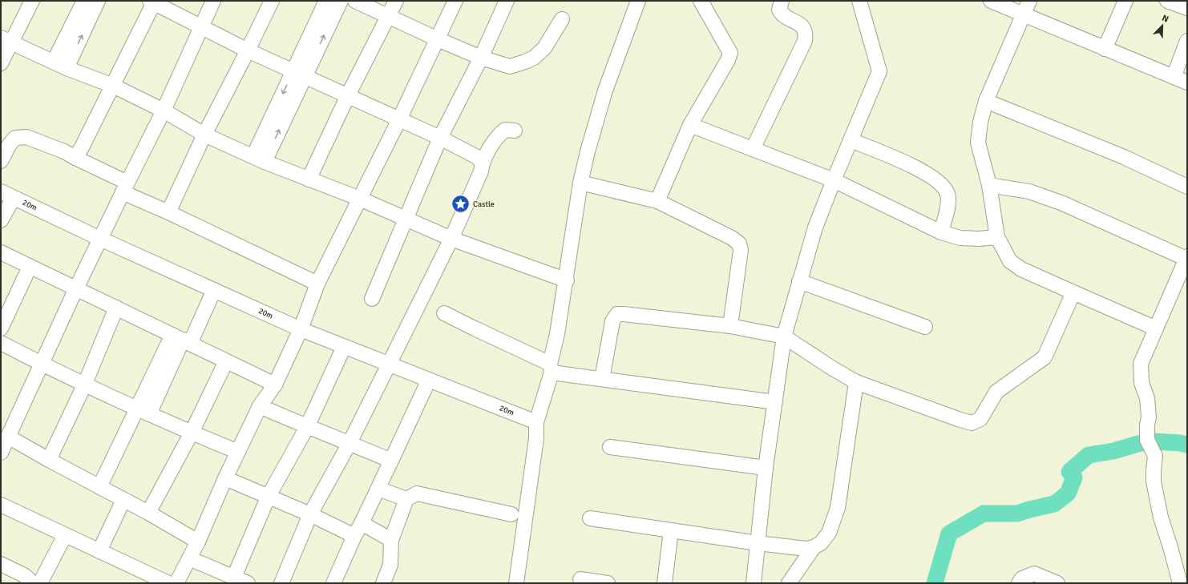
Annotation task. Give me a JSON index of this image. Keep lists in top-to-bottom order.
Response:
{
  "streets": {
    "street": ["20m"]
  },
  "places": {
    "place": ["Castle"]
  },
  "north": "top right"
}
